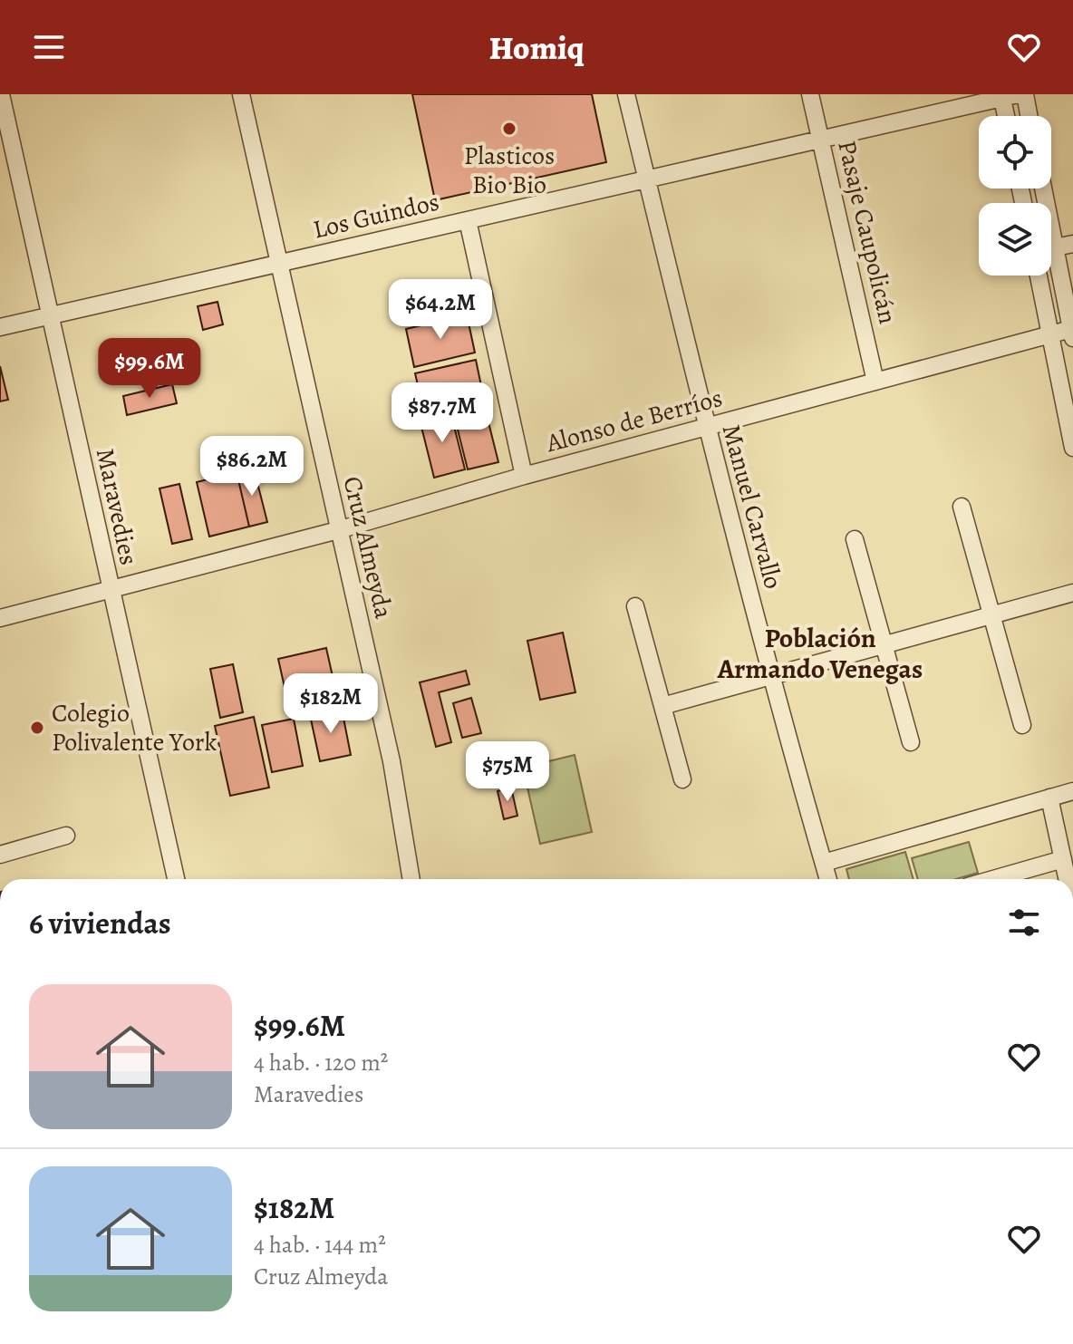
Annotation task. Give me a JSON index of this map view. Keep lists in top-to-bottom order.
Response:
{
  "streets": {
    "street": [
      "Los Guindos",
      "Pasaje Caupolicán",
      "Alonso de Berríos",
      "Maravedies",
      "Manuel Carvallo",
      "Cruz Almeyda"
    ]
  },
  "crossings": [
    ["Los Guindos", "Pasaje Caupolicán"],
    ["Los Guindos", "Maravedies"],
    ["Los Guindos", "Manuel Carvallo"],
    ["Los Guindos", "Cruz Almeyda"],
    ["Pasaje Caupolicán", "Alonso de Berríos"],
    ["Alonso de Berríos", "Maravedies"],
    ["Alonso de Berríos", "Manuel Carvallo"],
    ["Alonso de Berríos", "Cruz Almeyda"]
  ],
  "districts": ["Población Armando Venegas"],
  "places": ["Plasticos Bio Bio", "Colegio Polivalente York"],
  "page": {
    "header": "Homiq",
    "price": [
      "$64.2M",
      "$99.6M",
      "$87.7M",
      "$86.2M",
      "$182M",
      "$75M"
    ],
    "heading": "6 viviendas",
    "list": [
      {
        "name": "$99.6M",
        "note": "4 hab. · 120 m² · Maravedies"
      },
      {
        "name": "$182M",
        "note": "4 hab. · 144 m² · Cruz Almeyda"
      }
    ]
  }
}
